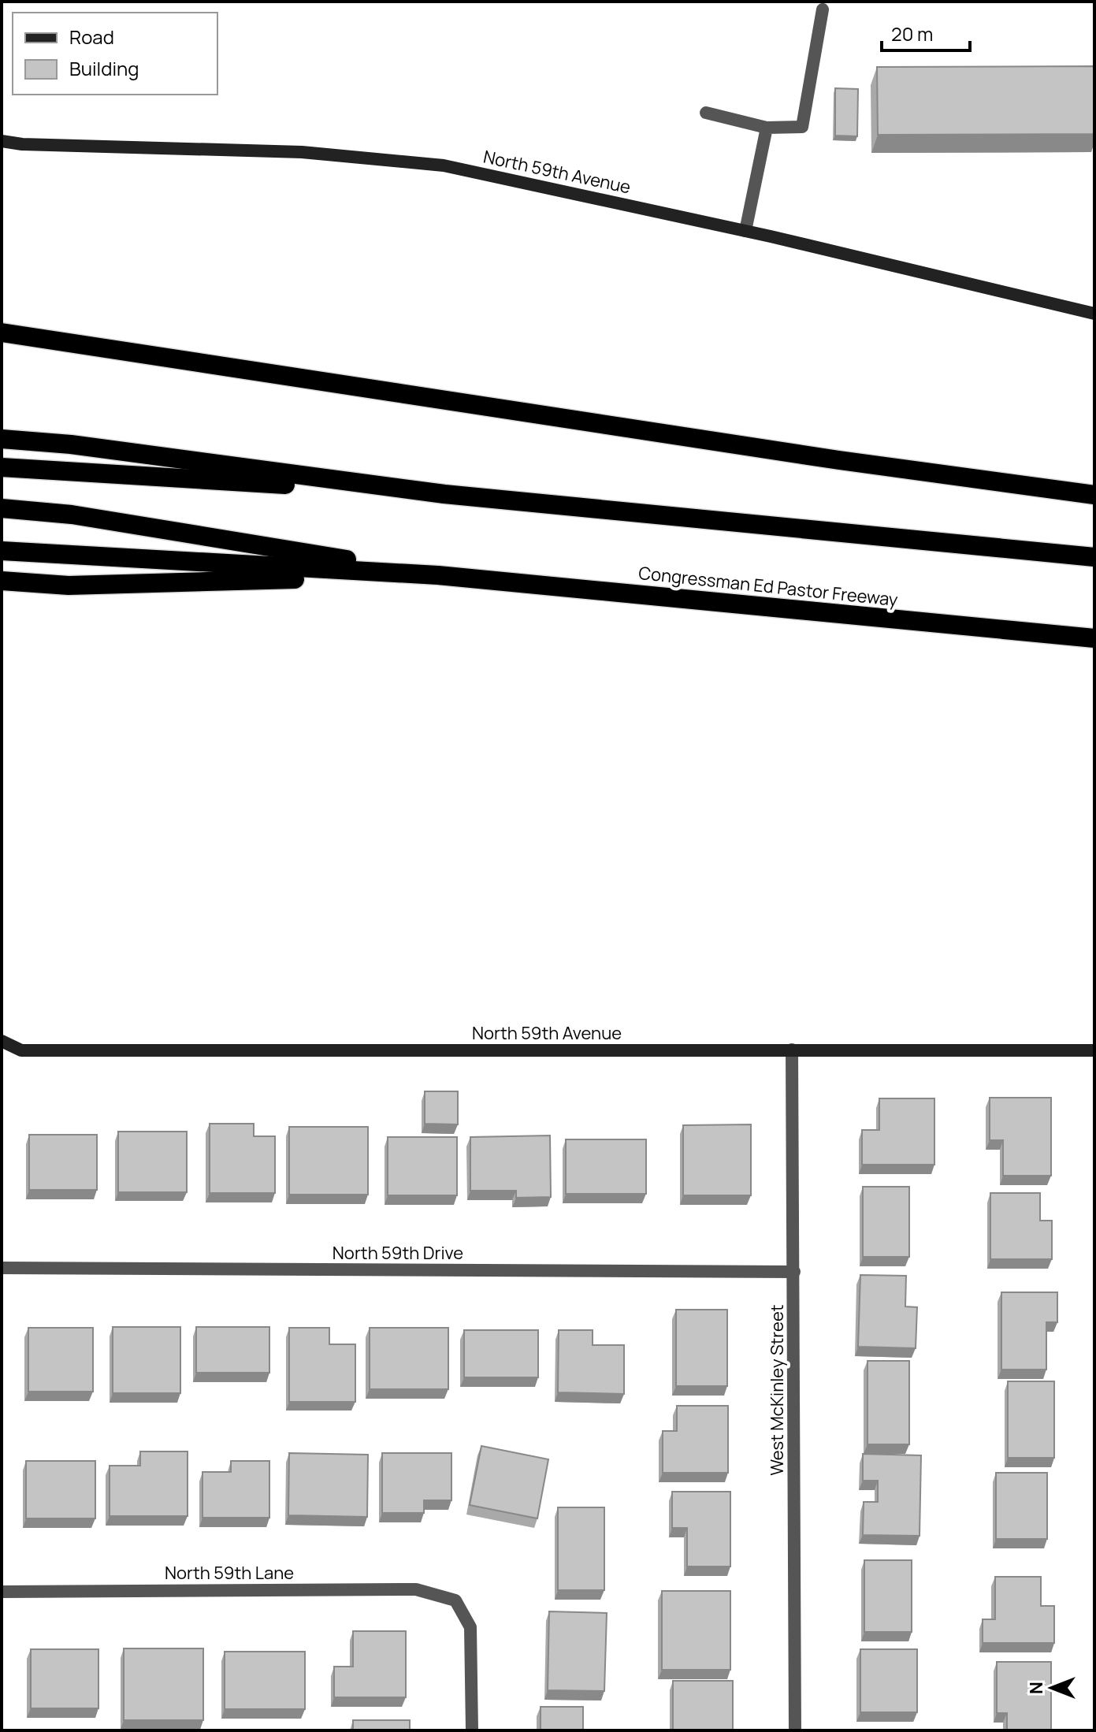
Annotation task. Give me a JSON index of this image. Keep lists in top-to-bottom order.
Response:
{
  "streets": {
    "highway": ["Congressman Ed Pastor Freeway"],
    "main road": ["North 59th Avenue"],
    "street": ["North 59th Drive", "West McKinley Street", "North 59th Lane"]
  },
  "crossings": [
    ["North 59th Avenue", "West McKinley Street"],
    ["North 59th Drive", "West McKinley Street"]
  ],
  "legend": ["Road", "Building"],
  "scale_bar": "20 m",
  "north": "left"
}
